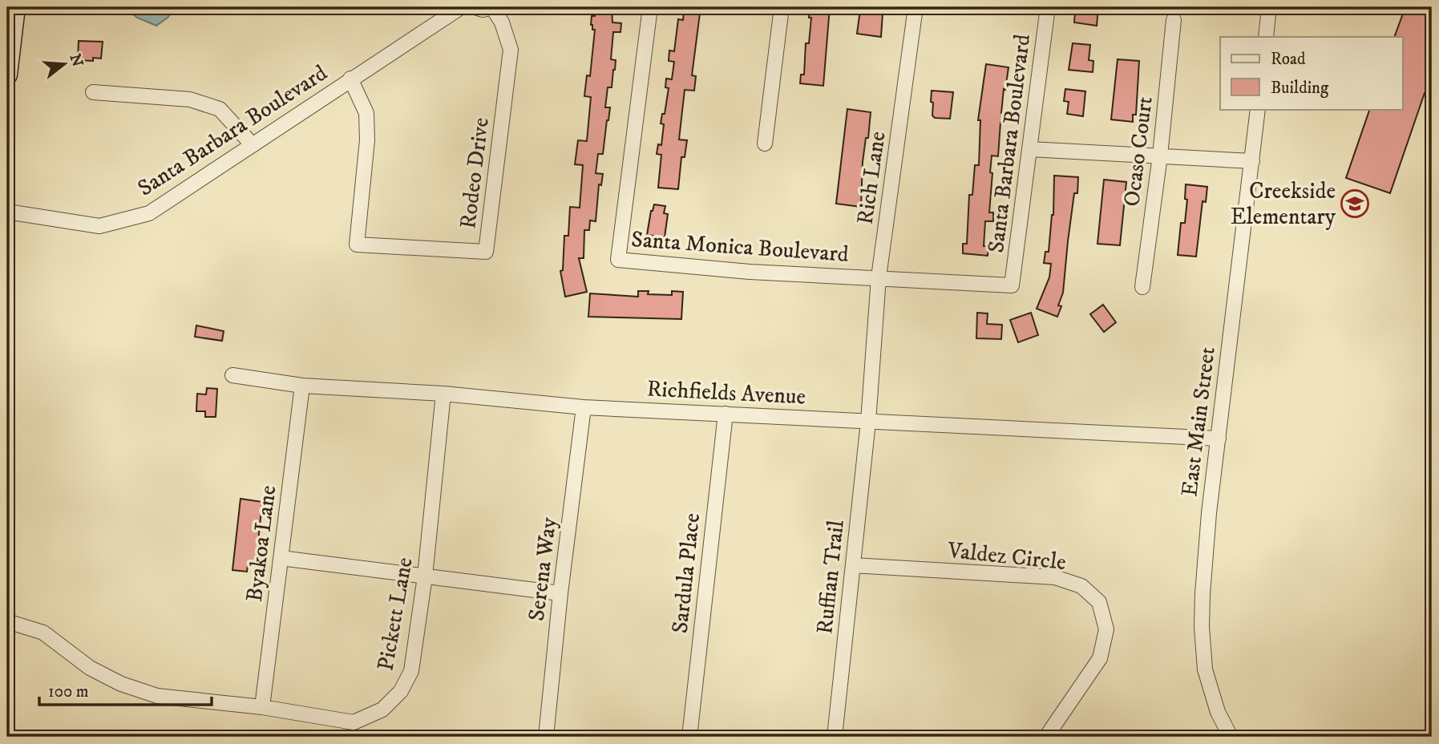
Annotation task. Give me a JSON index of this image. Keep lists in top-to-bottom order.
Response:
{
  "streets": {
    "street": [
      "Santa Barbara Boulevard",
      "Ocaso Court",
      "Rodeo Drive",
      "Rich Lane",
      "Santa Monica Boulevard",
      "Richfields Avenue",
      "East Main Street",
      "Byakoa Lane",
      "Valdez Circle",
      "Serena Way",
      "Sardula Place",
      "Ruffian Trail",
      "Pickett Lane"
    ]
  },
  "crossings": [
    ["Santa Barbara Boulevard", "Rodeo Drive"],
    ["Santa Barbara Boulevard", "Santa Monica Boulevard"],
    ["Rich Lane", "Santa Monica Boulevard"],
    ["Rich Lane", "Richfields Avenue"],
    ["Rich Lane", "Ruffian Trail"],
    ["Richfields Avenue", "East Main Street"],
    ["Richfields Avenue", "Byakoa Lane"],
    ["Richfields Avenue", "Serena Way"],
    ["Richfields Avenue", "Sardula Place"],
    ["Richfields Avenue", "Ruffian Trail"],
    ["Richfields Avenue", "Pickett Lane"],
    ["Byakoa Lane", "Pickett Lane"],
    ["Valdez Circle", "Ruffian Trail"]
  ],
  "places": {
    "school or university": ["Creekside Elementary"]
  },
  "legend": ["Road", "Building"],
  "scale_bar": "100 m",
  "north": "right"
}
